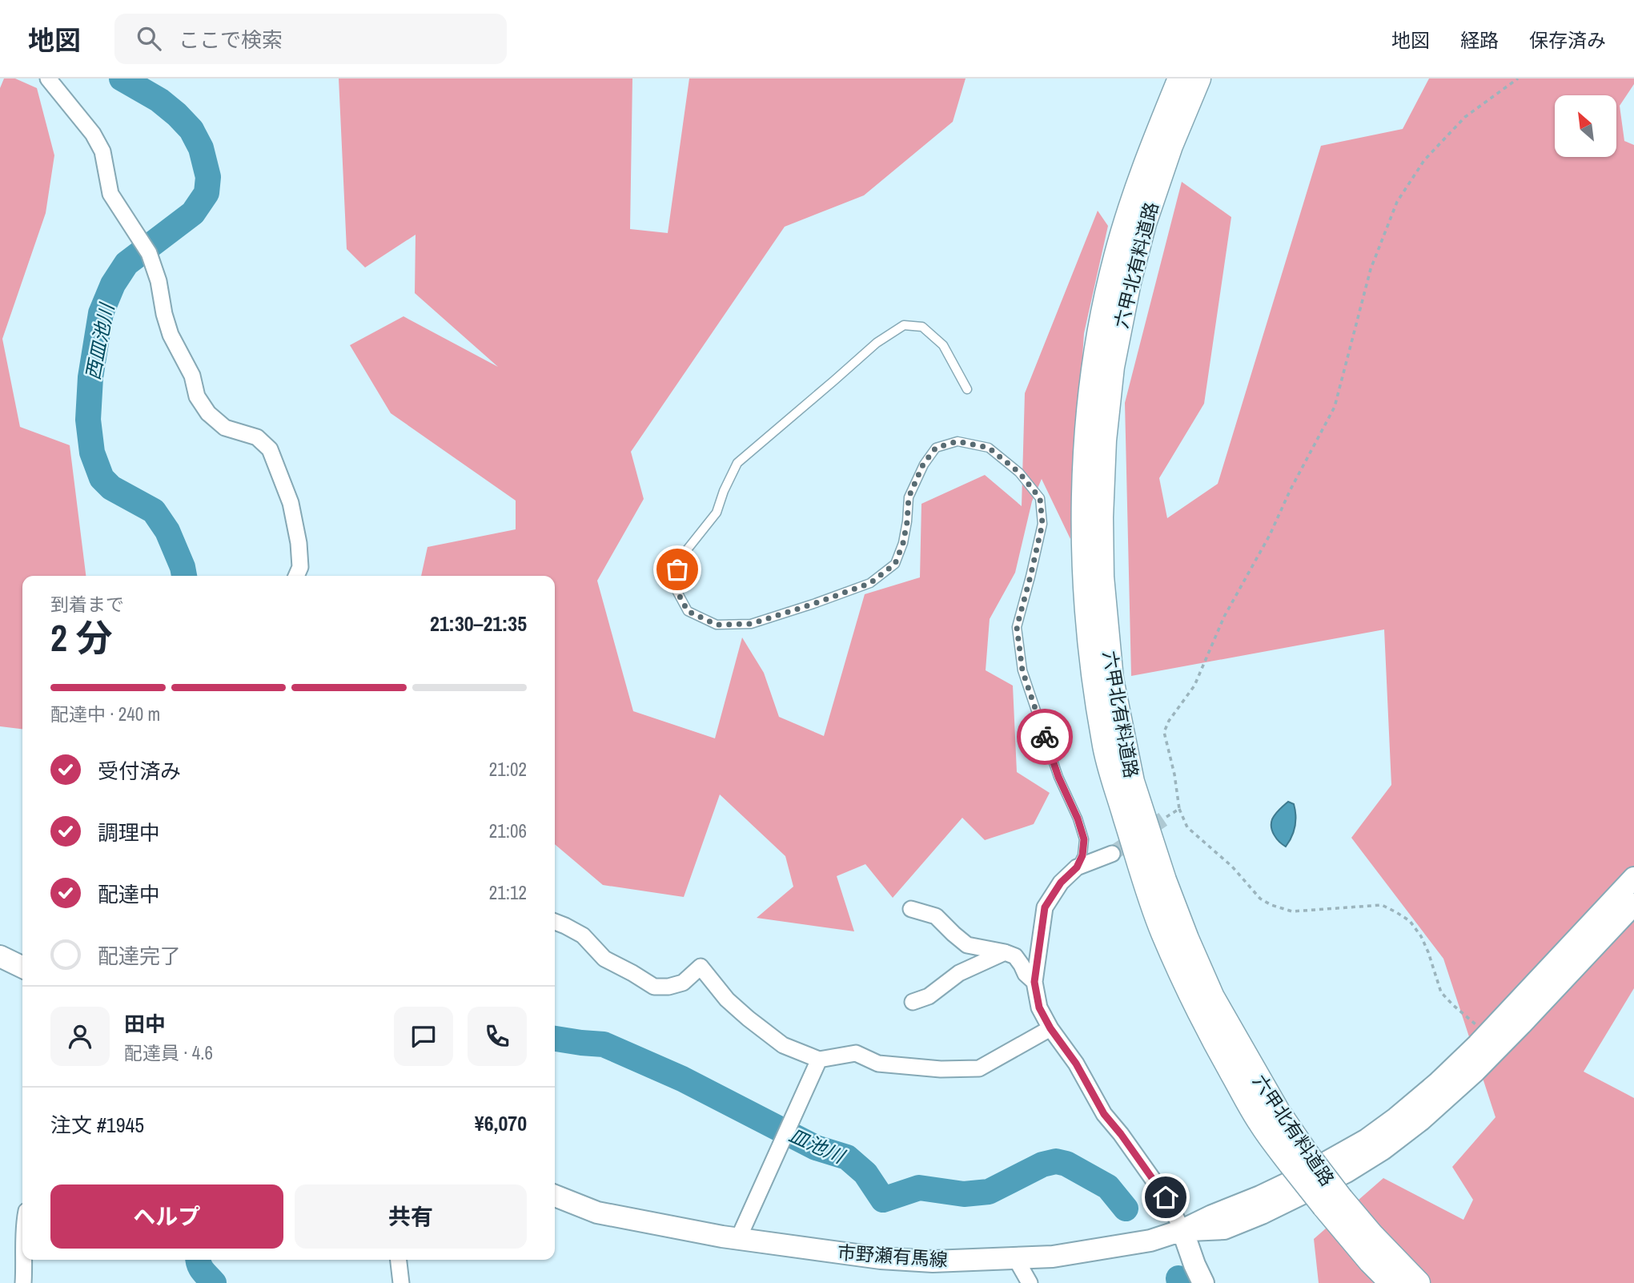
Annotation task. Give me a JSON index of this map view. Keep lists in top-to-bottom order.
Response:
{
  "streets": {
    "main road": ["六甲北有料道路"],
    "street": ["市野瀬有馬線"]
  },
  "water": ["西皿池川", "皿池川"],
  "north": "top left",
  "page": {
    "header": "地図",
    "search": "ここで検索",
    "nav": ["地図", "経路", "保存済み"],
    "heading": ["2 分", "到着まで", "21:30–21:35"],
    "panel": [
      "田中",
      "配達員 · 4.6",
      "注文 #1945",
      "¥6,070"
    ],
    "bar": "配達中 · 240 m",
    "list": [
      ["受付済み", "21:02"],
      ["調理中", "21:06"],
      ["配達中", "21:12"],
      "配達完了"
    ],
    "buttons": ["ヘルプ", "共有"]
  }
}
